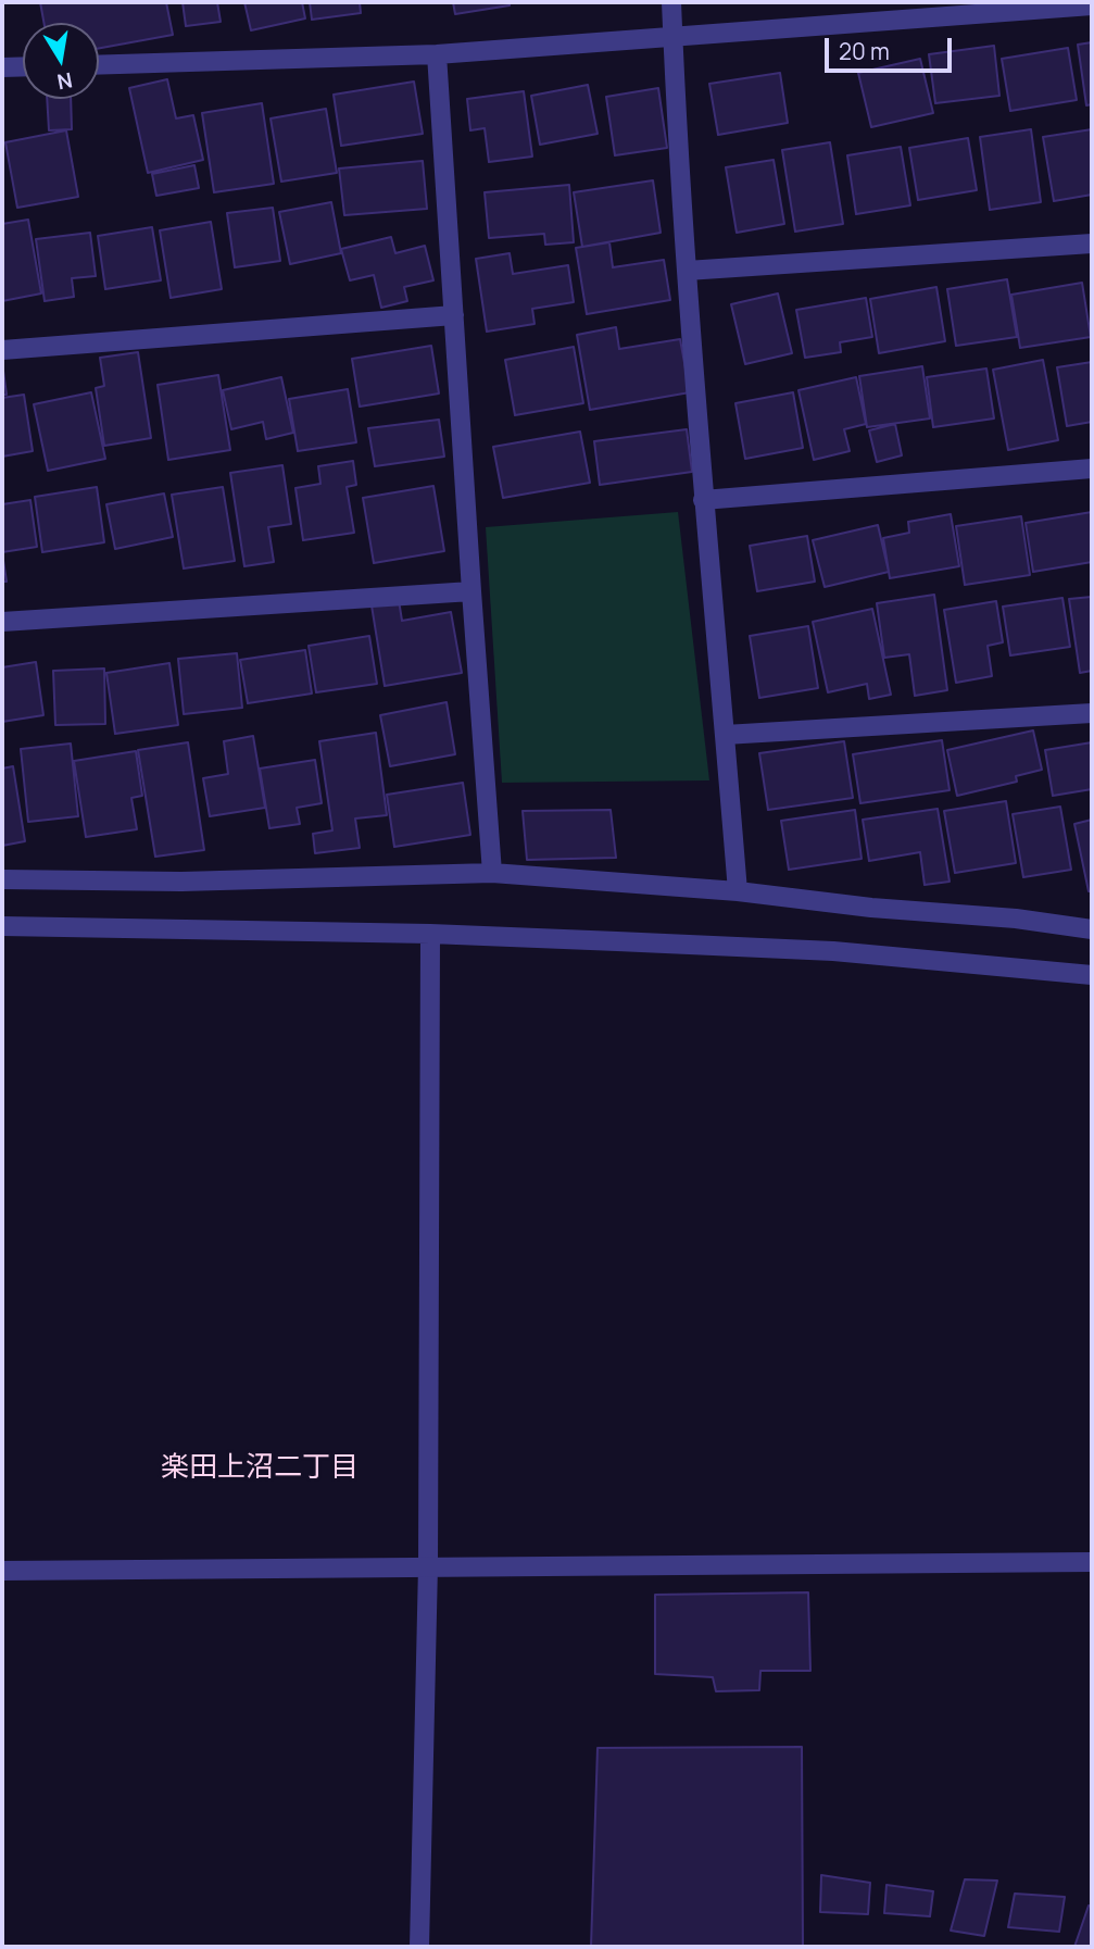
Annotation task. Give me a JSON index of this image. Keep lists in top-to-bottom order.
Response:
{
  "districts": ["楽田上沼二丁目"],
  "scale_bar": "20 m",
  "north": "bottom"
}
